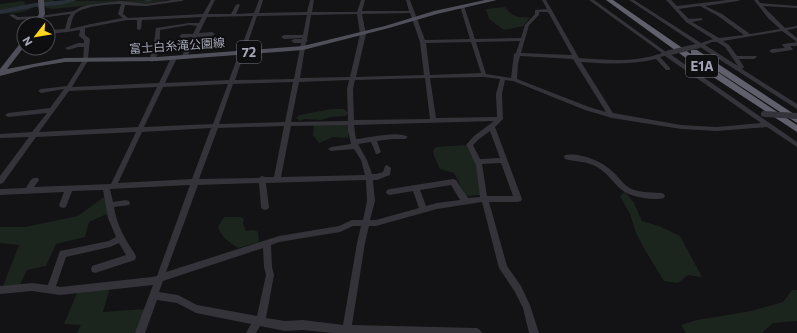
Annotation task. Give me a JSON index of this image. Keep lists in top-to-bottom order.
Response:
{
  "streets": {
    "highway": ["E1A"],
    "main road": ["富士白糸滝公園線", "72"]
  },
  "north": "bottom left"
}
